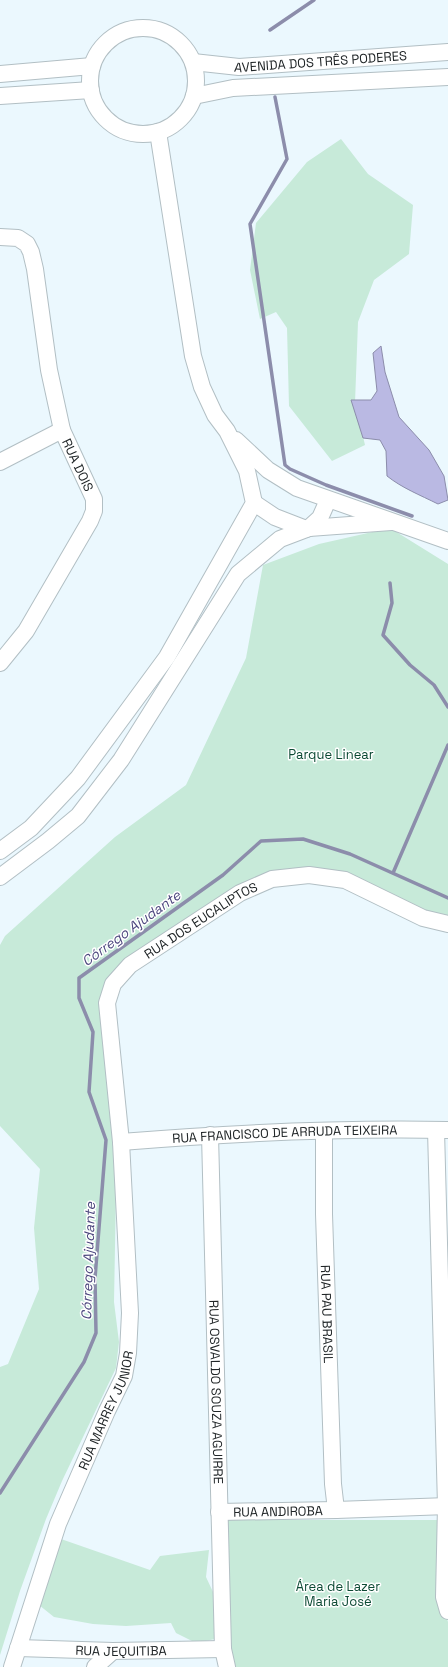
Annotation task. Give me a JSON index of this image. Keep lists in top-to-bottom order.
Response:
{
  "streets": {
    "street": [
      "AVENIDA DOS TRÊS PODERES",
      "RUA DOIS",
      "RUA DOS EUCALIPTOS",
      "RUA FRANCISCO DE ARRUDA TEIXEIRA",
      "RUA PAU BRASIL",
      "RUA OSVALDO SOUZA AGUIRRE",
      "RUA MARREY JUNIOR",
      "RUA ANDIROBA",
      "RUA JEQUITIBA"
    ]
  },
  "crossings": [
    ["RUA DOS EUCALIPTOS", "RUA FRANCISCO DE ARRUDA TEIXEIRA"],
    ["RUA DOS EUCALIPTOS", "RUA MARREY JUNIOR"],
    ["RUA FRANCISCO DE ARRUDA TEIXEIRA", "RUA PAU BRASIL"],
    ["RUA FRANCISCO DE ARRUDA TEIXEIRA", "RUA OSVALDO SOUZA AGUIRRE"],
    ["RUA FRANCISCO DE ARRUDA TEIXEIRA", "RUA MARREY JUNIOR"],
    ["RUA PAU BRASIL", "RUA ANDIROBA"],
    ["RUA OSVALDO SOUZA AGUIRRE", "RUA ANDIROBA"],
    ["RUA OSVALDO SOUZA AGUIRRE", "RUA JEQUITIBA"],
    ["RUA MARREY JUNIOR", "RUA JEQUITIBA"]
  ],
  "water": ["Córrego Ajudante"],
  "parks": ["Parque Linear", "Área de Lazer Maria José"]
}
